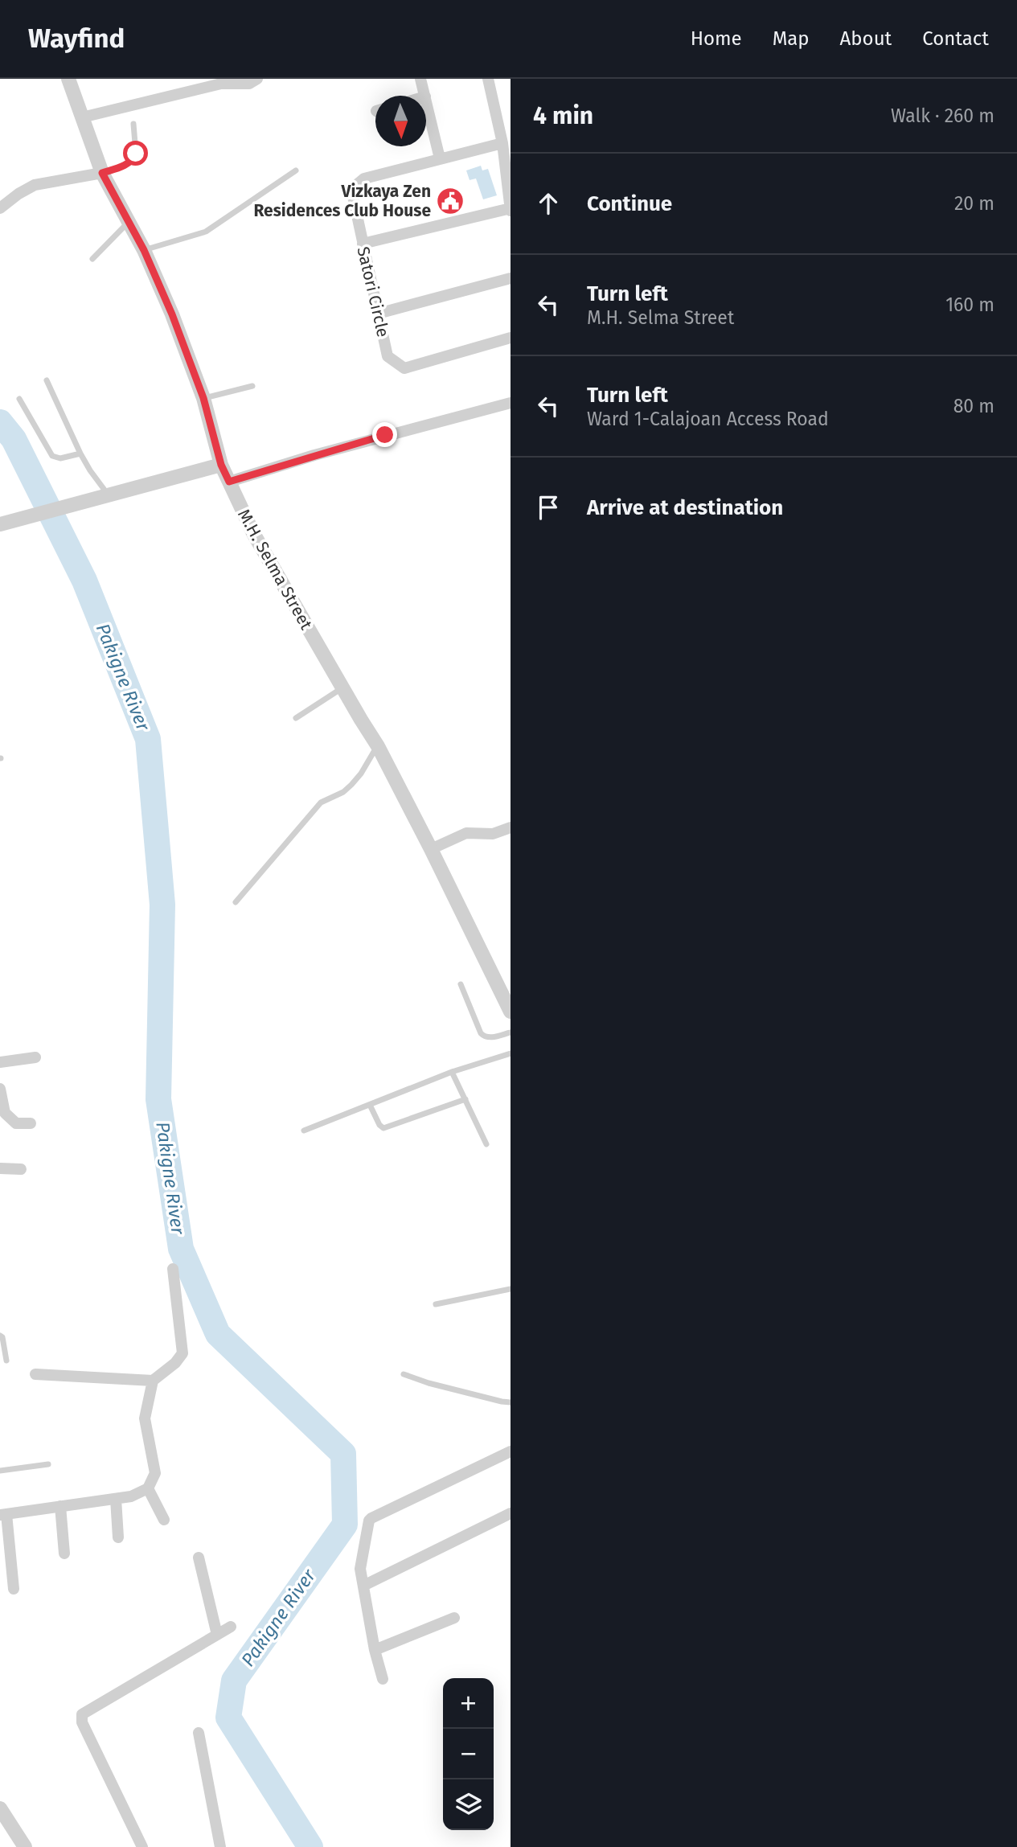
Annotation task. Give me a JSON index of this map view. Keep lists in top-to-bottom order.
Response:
{
  "streets": {
    "street": ["Satori Circle", "M.H. Selma Street"]
  },
  "water": ["Pakigne River"],
  "places": {
    "public building": ["Vizkaya Zen Residences Club House"]
  },
  "north": "bottom",
  "page": {
    "header": "Wayfind",
    "nav": [
      "Home",
      "Map",
      "About",
      "Contact"
    ],
    "heading": ["4 min", "Walk · 260 m"],
    "list": [
      ["Continue", "20 m"],
      ["Turn left", "M.H. Selma Street", "160 m"],
      ["Turn left", "Ward 1-Calajoan Access Road", "80 m"],
      "Arrive at destination"
    ],
    "map_buttons": ["+", "−"]
  }
}
